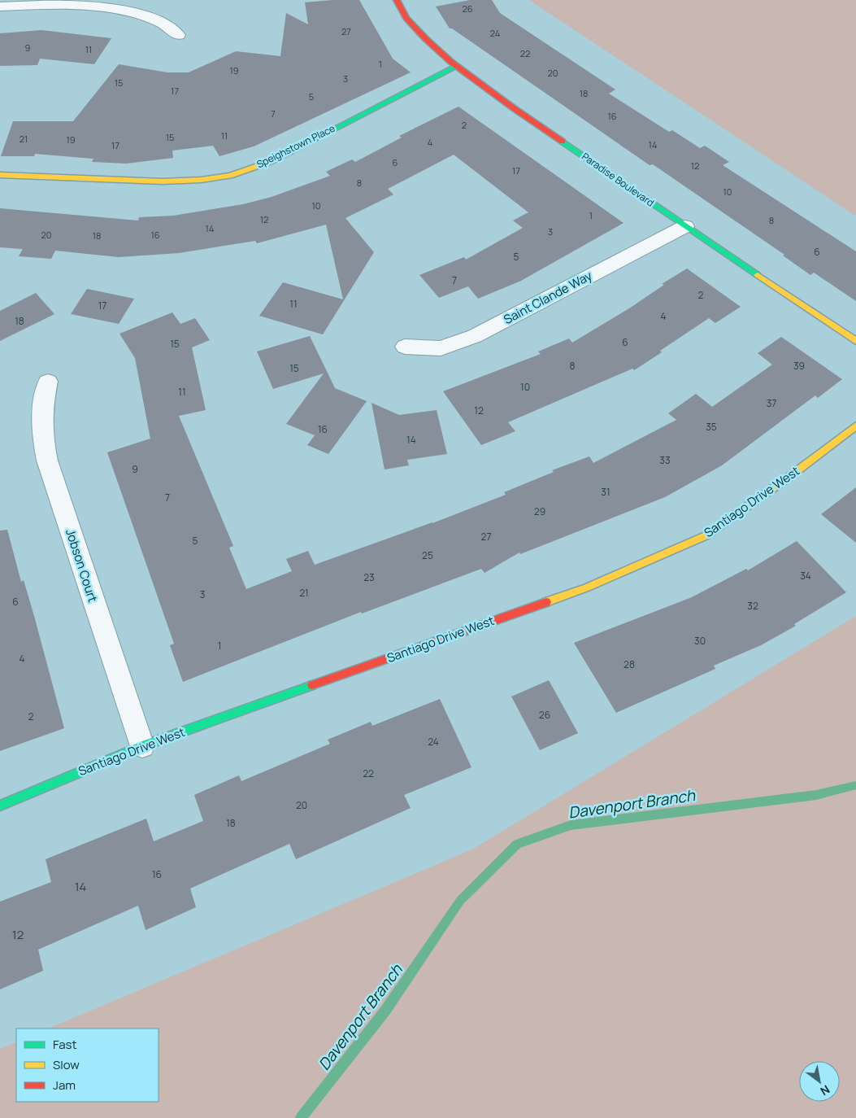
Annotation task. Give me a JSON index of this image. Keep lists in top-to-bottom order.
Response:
{
  "streets": {
    "street": [
      "Speighstown Place",
      "Paradise Boulevard",
      "Saint Clande Way",
      "Santiago Drive West",
      "Jobson Court"
    ]
  },
  "crossings": [
    ["Speighstown Place", "Paradise Boulevard"],
    ["Paradise Boulevard", "Saint Clande Way"],
    ["Santiago Drive West", "Jobson Court"]
  ],
  "water": ["Davenport Branch"],
  "house_numbers": [
    "26",
    "27",
    "24",
    "9",
    "11",
    "22",
    "1",
    "19",
    "20",
    "3",
    "15",
    "17",
    "18",
    "5",
    "7",
    "16",
    "2",
    "11",
    "15",
    "21",
    "19",
    "4",
    "14",
    "17",
    "6",
    "12",
    "17",
    "8",
    "10",
    "10",
    "1",
    "12",
    "8",
    "14",
    "3",
    "20",
    "16",
    "18",
    "6",
    "5",
    "7",
    "2",
    "11",
    "17",
    "4",
    "18",
    "6",
    "15",
    "8",
    "39",
    "15",
    "10",
    "11",
    "37",
    "12",
    "35",
    "16",
    "14",
    "33",
    "9",
    "31",
    "7",
    "29",
    "27",
    "5",
    "25",
    "34",
    "23",
    "21",
    "3",
    "6",
    "32",
    "30",
    "1",
    "4",
    "28",
    "26",
    "2",
    "24",
    "22",
    "20",
    "18",
    "16",
    "14",
    "12"
  ],
  "legend": ["Fast", "Slow", "Jam"],
  "north": "bottom right"
}
